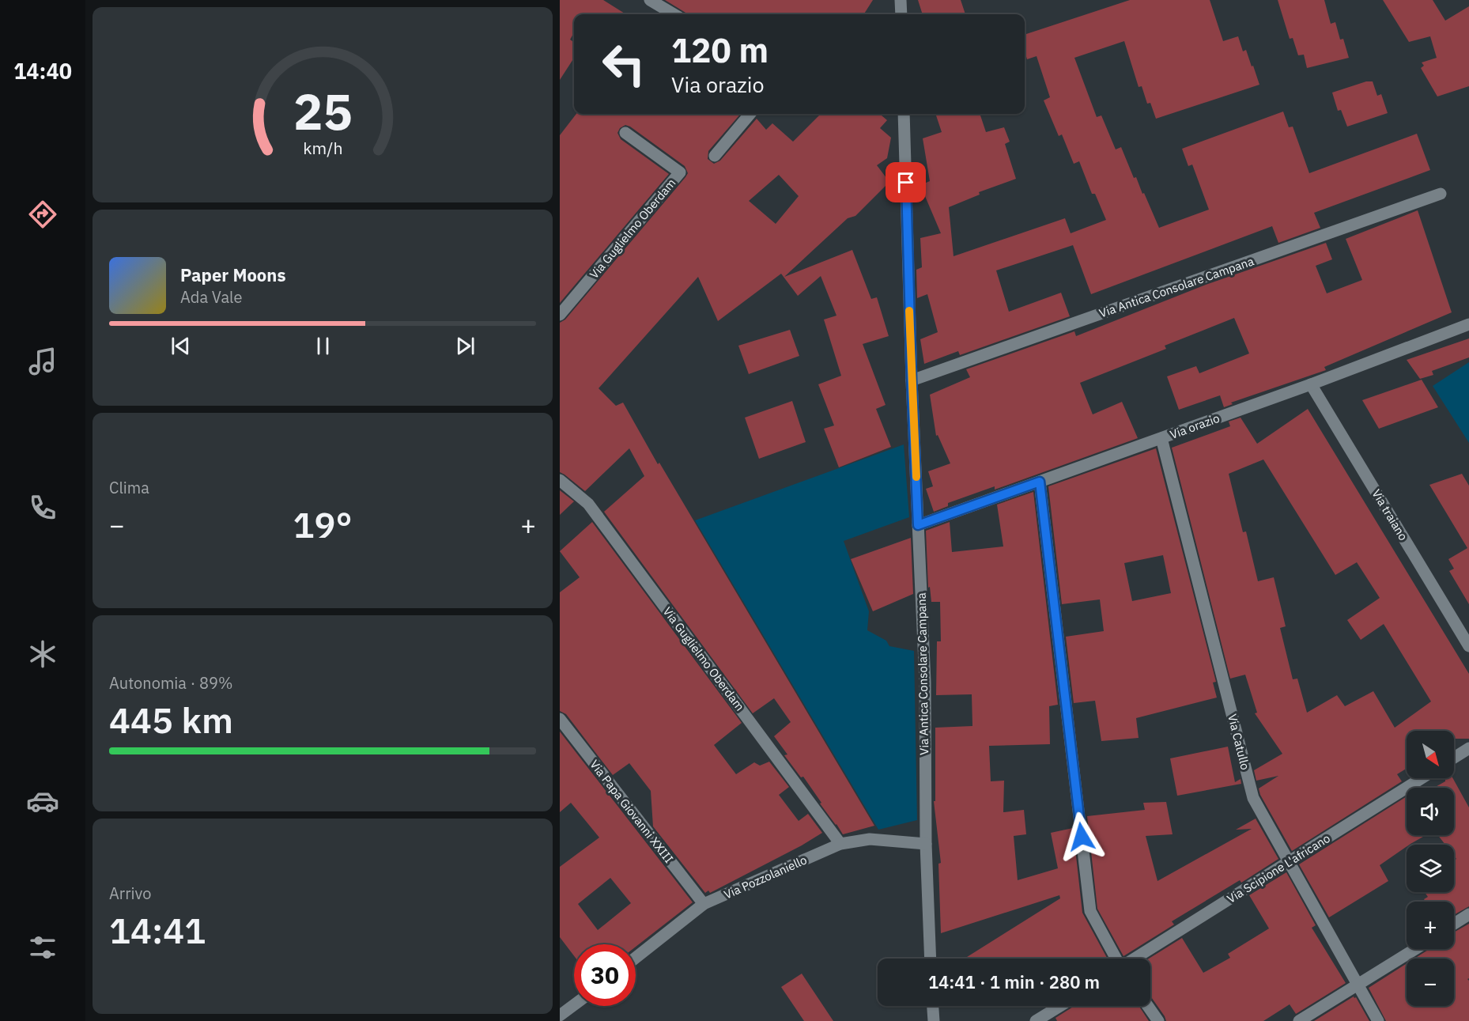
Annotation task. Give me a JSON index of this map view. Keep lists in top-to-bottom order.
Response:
{
  "streets": {
    "street": [
      "Via Guglielmo Oberdam",
      "Via Antica Consolare Campana",
      "Via orazio",
      "Via traiano",
      "Via Catullo",
      "Via Papa Giovanni XXIII",
      "Via Scipione L'africano",
      "Via Pozzolaniello"
    ]
  },
  "crossings": [
    ["Via Guglielmo Oberdam", "Via Pozzolaniello"],
    ["Via Antica Consolare Campana", "Via orazio"],
    ["Via Antica Consolare Campana", "Via Pozzolaniello"],
    ["Via orazio", "Via traiano"],
    ["Via orazio", "Via Catullo"],
    ["Via Catullo", "Via Scipione L'africano"],
    ["Via Papa Giovanni XXIII", "Via Pozzolaniello"]
  ],
  "north": "bottom right",
  "page": {
    "tabs": "14:40",
    "turn": ["120 m", "Via orazio"],
    "song": ["Paper Moons", "Ada Vale"],
    "tile": [
      "Clima",
      ["Autonomia · 89%", "445 km"],
      ["Arrivo", "14:41"]
    ],
    "heat": ["−", "19°", "+"],
    "map_buttons": ["+", "−"],
    "limit": "30",
    "trip": "14:41 · 1 min · 280 m",
    "gauge": ["25", "km/h"]
  }
}
